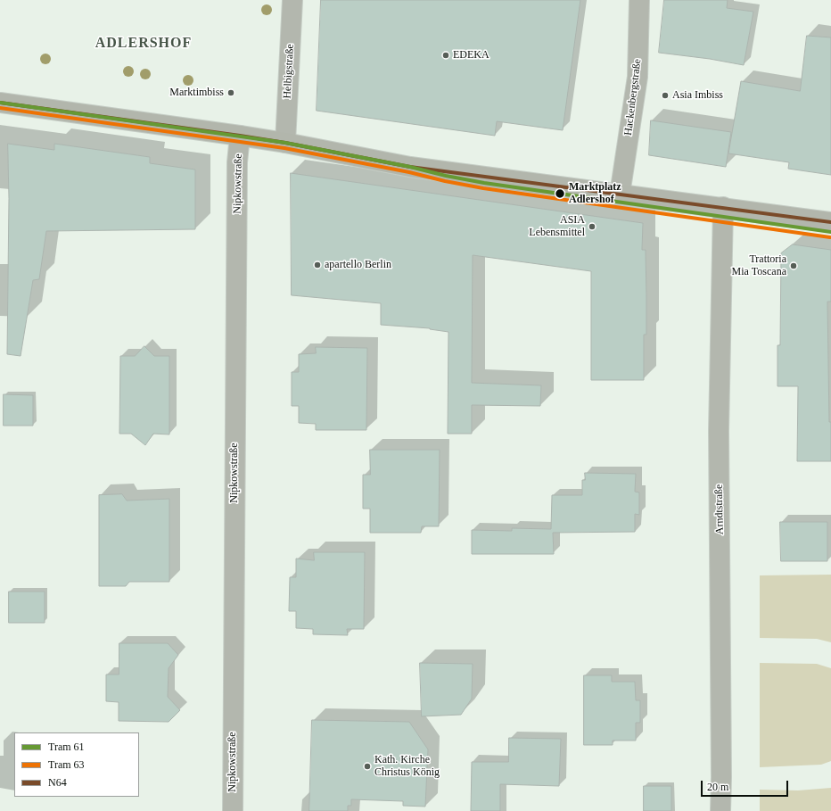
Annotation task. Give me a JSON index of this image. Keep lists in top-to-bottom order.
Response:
{
  "streets": {
    "street": [
      "Helbigstraße",
      "Hackenbergstraße",
      "Nipkowstraße",
      "Arndtstraße"
    ]
  },
  "districts": ["ADLERSHOF"],
  "places": [
    "EDEKA",
    "Marktimbiss",
    "Asia Imbiss",
    "Marktplatz Adlershof",
    "ASIA Lebensmittel",
    "apartello Berlin",
    "Trattoria Mia Toscana",
    "Kath. Kirche Christus König"
  ],
  "lines": ["tram line 61", "transit line N64", "tram line 63"],
  "legend": ["Tram 61", "Tram 63", "N64"],
  "scale_bar": "20 m"
}
